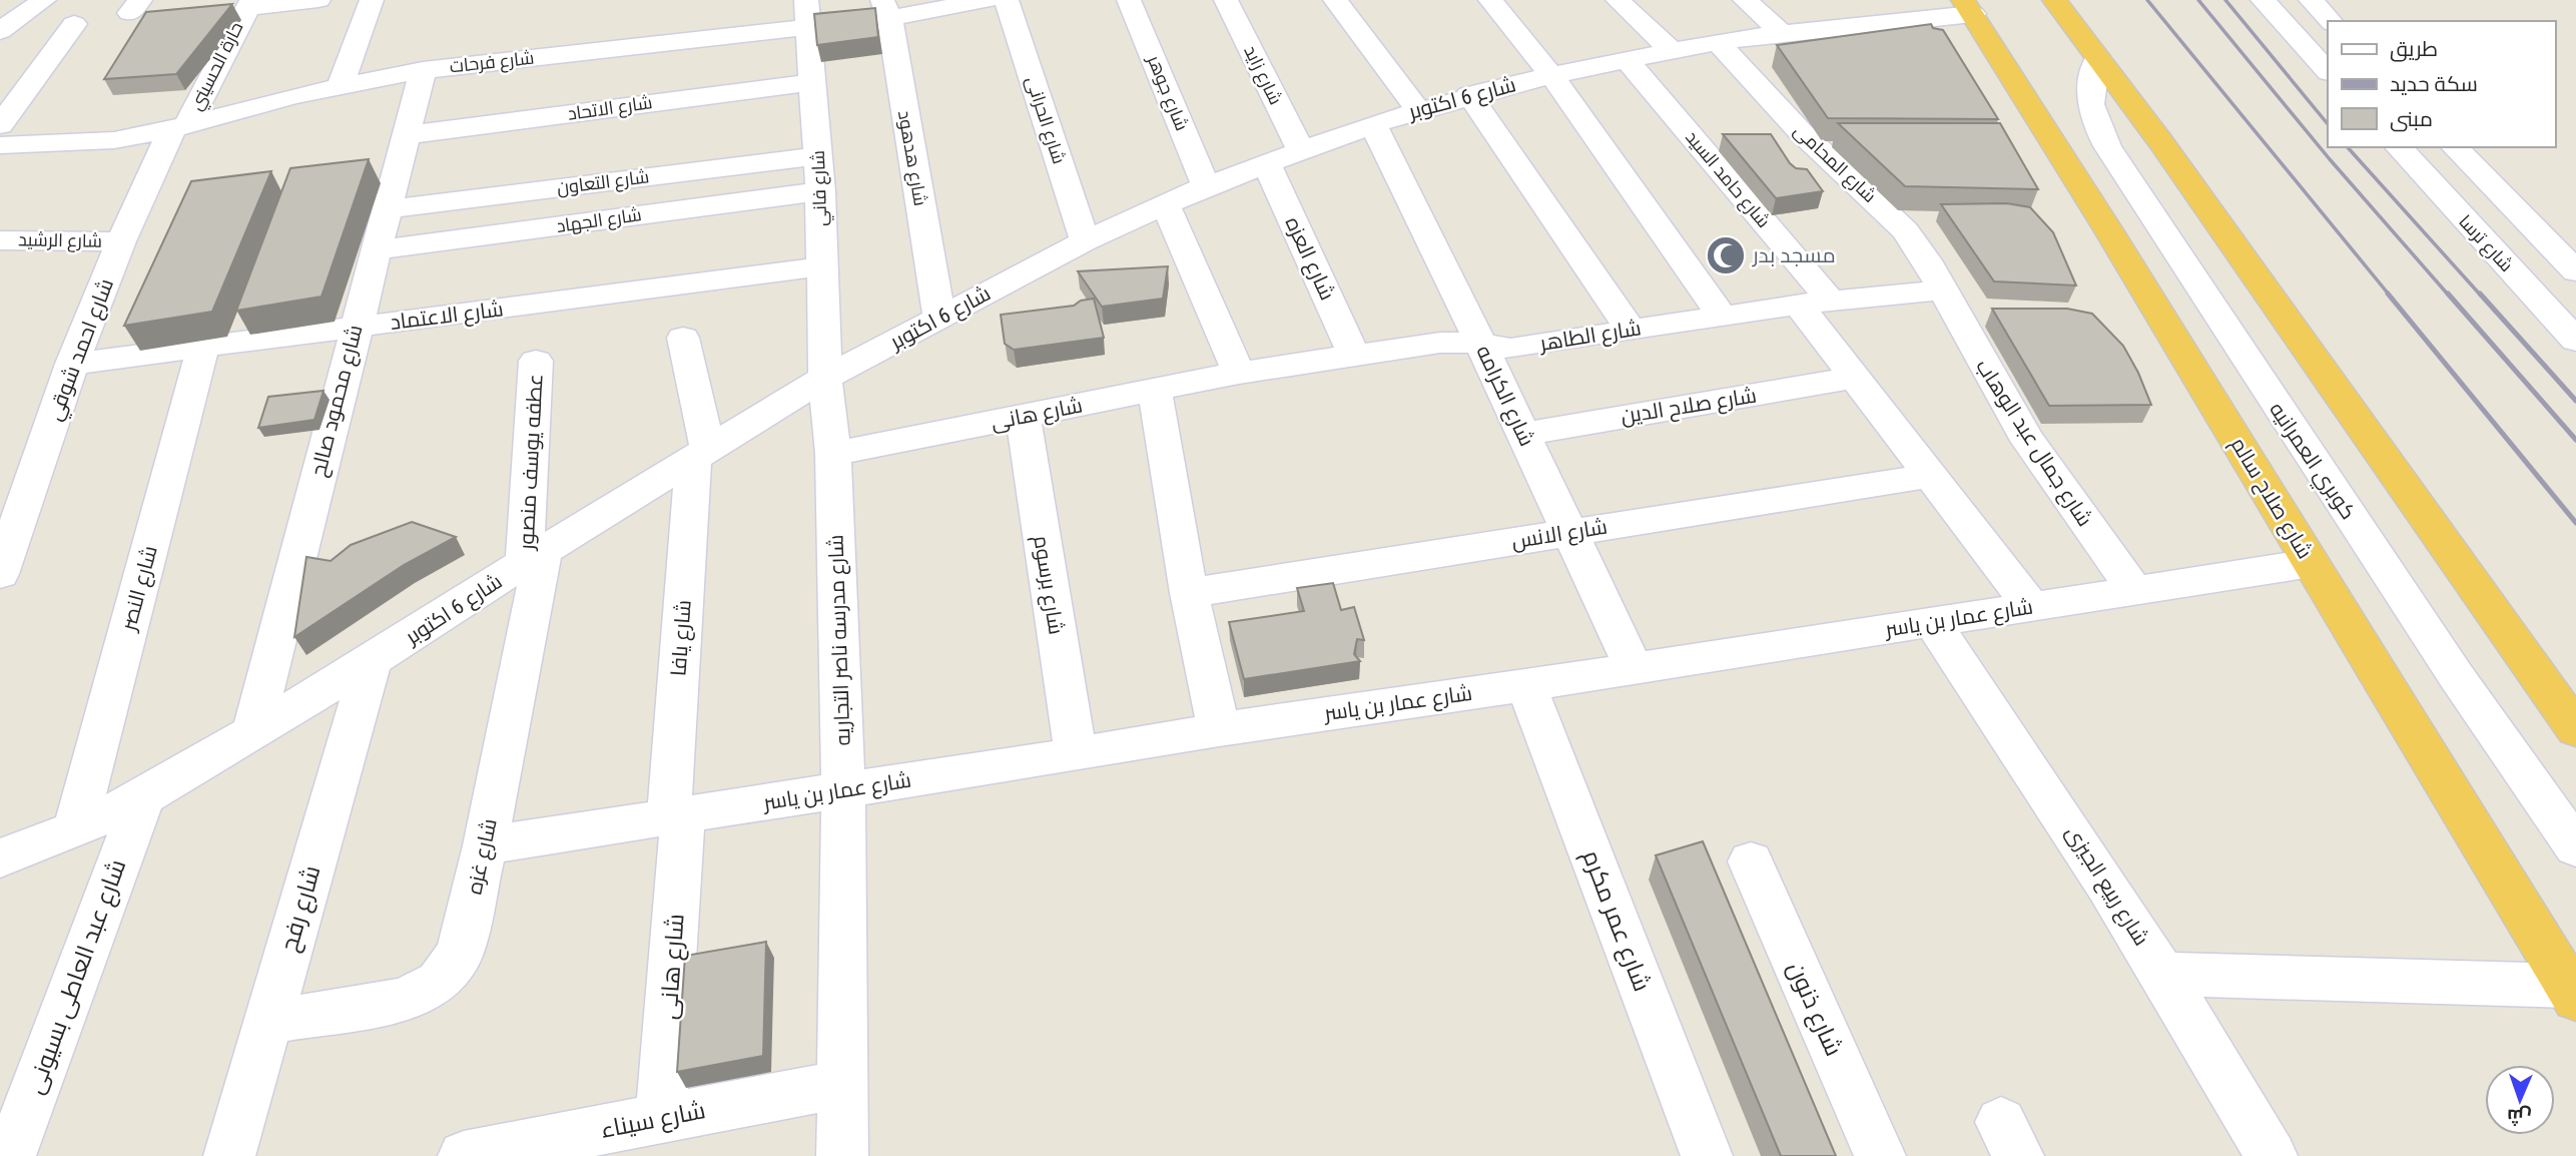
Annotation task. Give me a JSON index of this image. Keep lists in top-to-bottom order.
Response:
{
  "streets": {
    "highway": ["شارع صلاح سالم"],
    "street": [
      "شارع فرحات",
      "حارة الحسيني",
      "شارع زايد",
      "شارع جوهر",
      "شارع 6 اكتوبر",
      "شارع الاتحاد",
      "شارع الحرانى",
      "شارع هدهود",
      "شارع المحامى",
      "شارع حامد السيد",
      "شارع التعاون",
      "شارع فاني",
      "شارع الجهاد",
      "شارع الرشيد",
      "شارع ترسا",
      "شارع العزه",
      "شارع الاعتماد",
      "شارع الطاهر",
      "شارع احمد شوقي",
      "شارع الكرامه",
      "شارع محمود صالح",
      "شارع صلاح الدين",
      "شارع هانى",
      "شارع جمال عبد الوهاب",
      "كوبري العمرانيه",
      "عطفه يوسف منصور",
      "شارع الانس",
      "شارع برسوم",
      "شارع النصر",
      "شارع عمار بن ياسر",
      "شارع يافا",
      "شارع مدرسه ناصر التجاريه",
      "شارع غزه",
      "شارع ربيع الجيزى",
      "شارع رفح",
      "شارع عمر مكرم",
      "شارع عبد العاطى بسيونى",
      "شارع ذنون",
      "شارع سيناء"
    ]
  },
  "crossings": [
    ["شارع فرحات", "حارة الحسيني"],
    ["شارع فرحات", "شارع هدهود"],
    ["شارع فرحات", "شارع فاني"],
    ["شارع فرحات", "شارع احمد شوقي"],
    ["شارع فرحات", "شارع محمود صالح"],
    ["حارة الحسيني", "شارع احمد شوقي"],
    ["شارع زايد", "شارع 6 اكتوبر"],
    ["شارع جوهر", "شارع 6 اكتوبر"],
    ["شارع 6 اكتوبر", "شارع الحرانى"],
    ["شارع 6 اكتوبر", "شارع هدهود"],
    ["شارع 6 اكتوبر", "شارع المحامى"],
    ["شارع 6 اكتوبر", "شارع حامد السيد"],
    ["شارع 6 اكتوبر", "شارع فاني"],
    ["شارع 6 اكتوبر", "شارع العزه"],
    ["شارع 6 اكتوبر", "شارع الكرامه"],
    ["شارع 6 اكتوبر", "شارع محمود صالح"],
    ["شارع 6 اكتوبر", "عطفه يوسف منصور"],
    ["شارع 6 اكتوبر", "شارع صلاح سالم"],
    ["شارع 6 اكتوبر", "شارع النصر"],
    ["شارع 6 اكتوبر", "شارع يافا"],
    ["شارع 6 اكتوبر", "شارع مدرسه ناصر التجاريه"],
    ["شارع 6 اكتوبر", "شارع غزه"],
    ["شارع 6 اكتوبر", "شارع رفح"],
    ["شارع 6 اكتوبر", "شارع عبد العاطى بسيونى"],
    ["شارع الاتحاد", "شارع فاني"],
    ["شارع الاتحاد", "شارع محمود صالح"],
    ["شارع المحامى", "شارع الطاهر"],
    ["شارع المحامى", "شارع جمال عبد الوهاب"],
    ["شارع حامد السيد", "شارع الطاهر"],
    ["شارع حامد السيد", "شارع صلاح الدين"],
    ["شارع حامد السيد", "شارع الانس"],
    ["شارع حامد السيد", "شارع عمار بن ياسر"],
    ["شارع التعاون", "شارع فاني"],
    ["شارع التعاون", "شارع محمود صالح"],
    ["شارع فاني", "شارع الجهاد"],
    ["شارع فاني", "شارع الاعتماد"],
    ["شارع فاني", "شارع مدرسه ناصر التجاريه"],
    ["شارع الجهاد", "شارع محمود صالح"],
    ["شارع الرشيد", "شارع احمد شوقي"],
    ["شارع العزه", "شارع الطاهر"],
    ["شارع الاعتماد", "شارع احمد شوقي"],
    ["شارع الاعتماد", "شارع محمود صالح"],
    ["شارع الاعتماد", "شارع النصر"],
    ["شارع الطاهر", "شارع الكرامه"],
    ["شارع الطاهر", "شارع هانى"],
    ["شارع الطاهر", "شارع جمال عبد الوهاب"],
    ["شارع الكرامه", "شارع صلاح الدين"],
    ["شارع الكرامه", "شارع الانس"],
    ["شارع الكرامه", "شارع عمار بن ياسر"],
    ["شارع هانى", "شارع برسوم"],
    ["شارع هانى", "شارع عمار بن ياسر"],
    ["شارع هانى", "شارع يافا"],
    ["شارع هانى", "شارع مدرسه ناصر التجاريه"],
    ["شارع هانى", "شارع سيناء"],
    ["شارع جمال عبد الوهاب", "شارع عمار بن ياسر"],
    ["عطفه يوسف منصور", "شارع غزه"],
    ["شارع صلاح سالم", "شارع عمار بن ياسر"],
    ["شارع برسوم", "شارع عمار بن ياسر"],
    ["شارع عمار بن ياسر", "شارع يافا"],
    ["شارع عمار بن ياسر", "شارع مدرسه ناصر التجاريه"],
    ["شارع عمار بن ياسر", "شارع غزه"],
    ["شارع عمار بن ياسر", "شارع ربيع الجيزى"],
    ["شارع عمار بن ياسر", "شارع عمر مكرم"],
    ["شارع مدرسه ناصر التجاريه", "شارع سيناء"],
    ["شارع غزه", "شارع رفح"]
  ],
  "places": {
    "mosque": ["مسجد بدر"]
  },
  "legend": ["طريق", "سكة حديد", "مبنى"],
  "north": "bottom"
}
